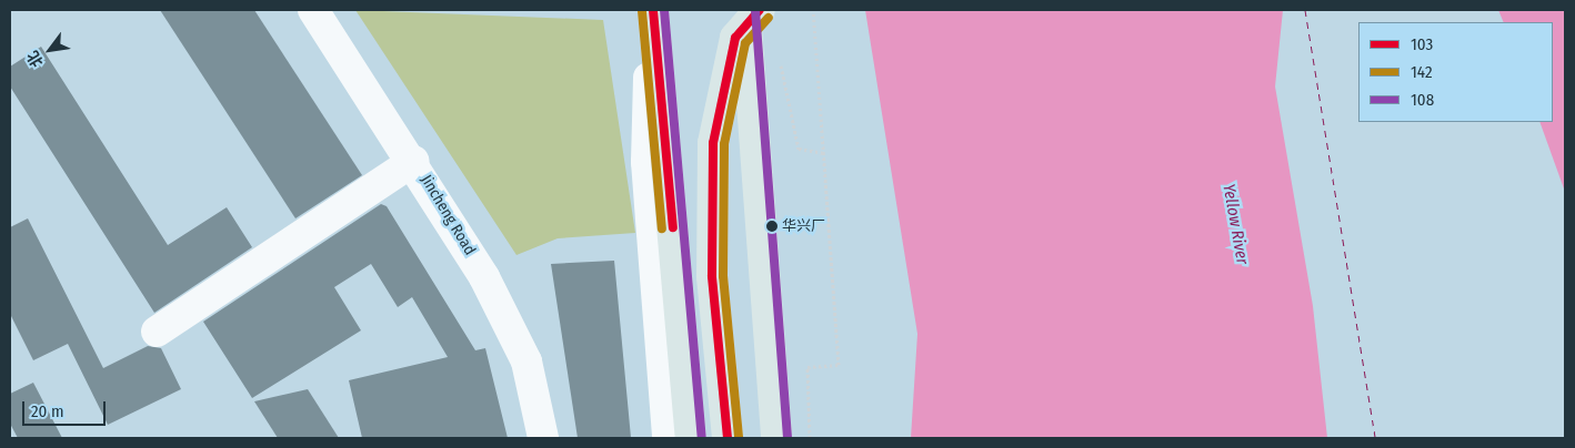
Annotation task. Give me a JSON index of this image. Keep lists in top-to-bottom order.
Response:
{
  "streets": {
    "street": ["Jincheng Road"]
  },
  "water": ["Yellow River"],
  "places": ["华兴厂"],
  "lines": ["transit line 103", "transit line 108", "transit line 142"],
  "legend": ["103", "142", "108"],
  "scale_bar": "20 m",
  "north": "bottom left"
}
